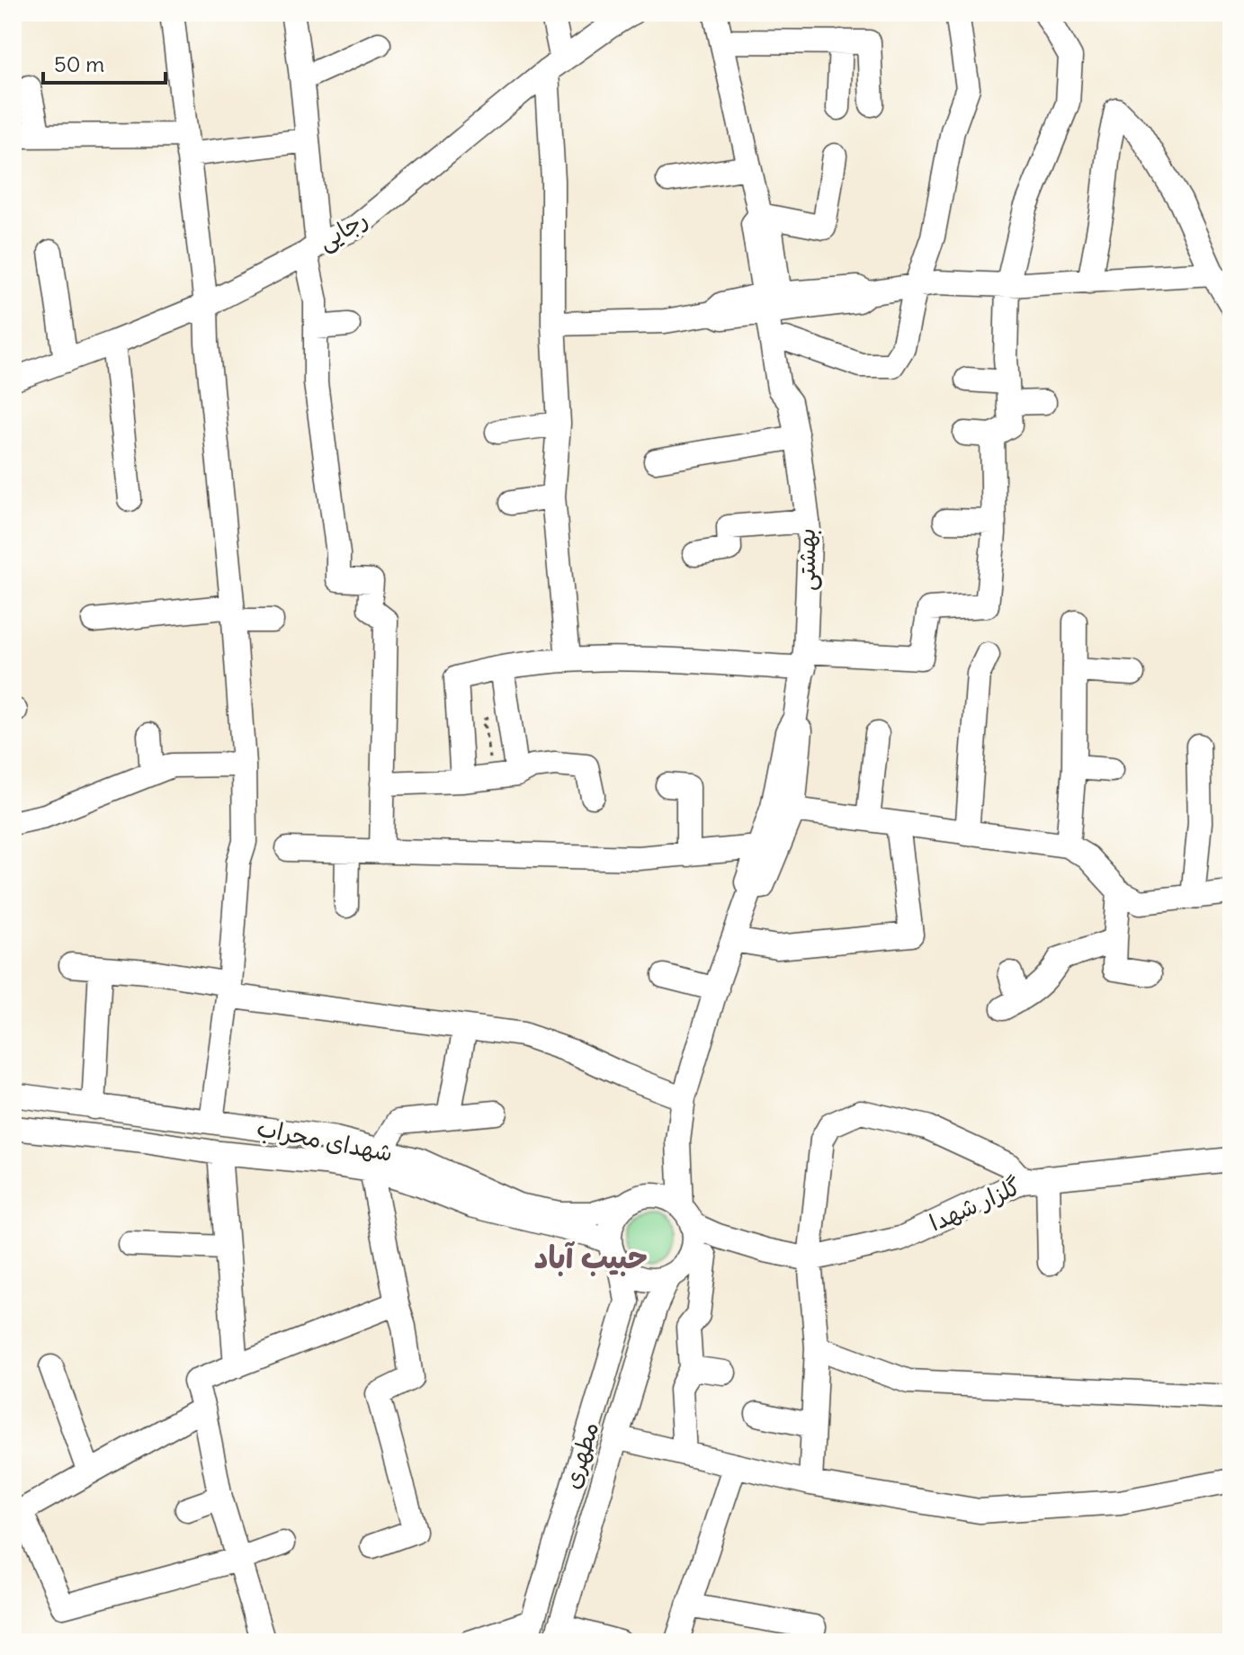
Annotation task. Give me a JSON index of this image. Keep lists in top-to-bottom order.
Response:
{
  "streets": {
    "street": [
      "رجایی",
      "بهشتی",
      "شهدای محراب",
      "گلزار شهدا",
      "مطهری"
    ]
  },
  "crossings": [
    ["شهدای محراب", "مطهری"]
  ],
  "districts": ["حبیب آباد"],
  "scale_bar": "50 m"
}
